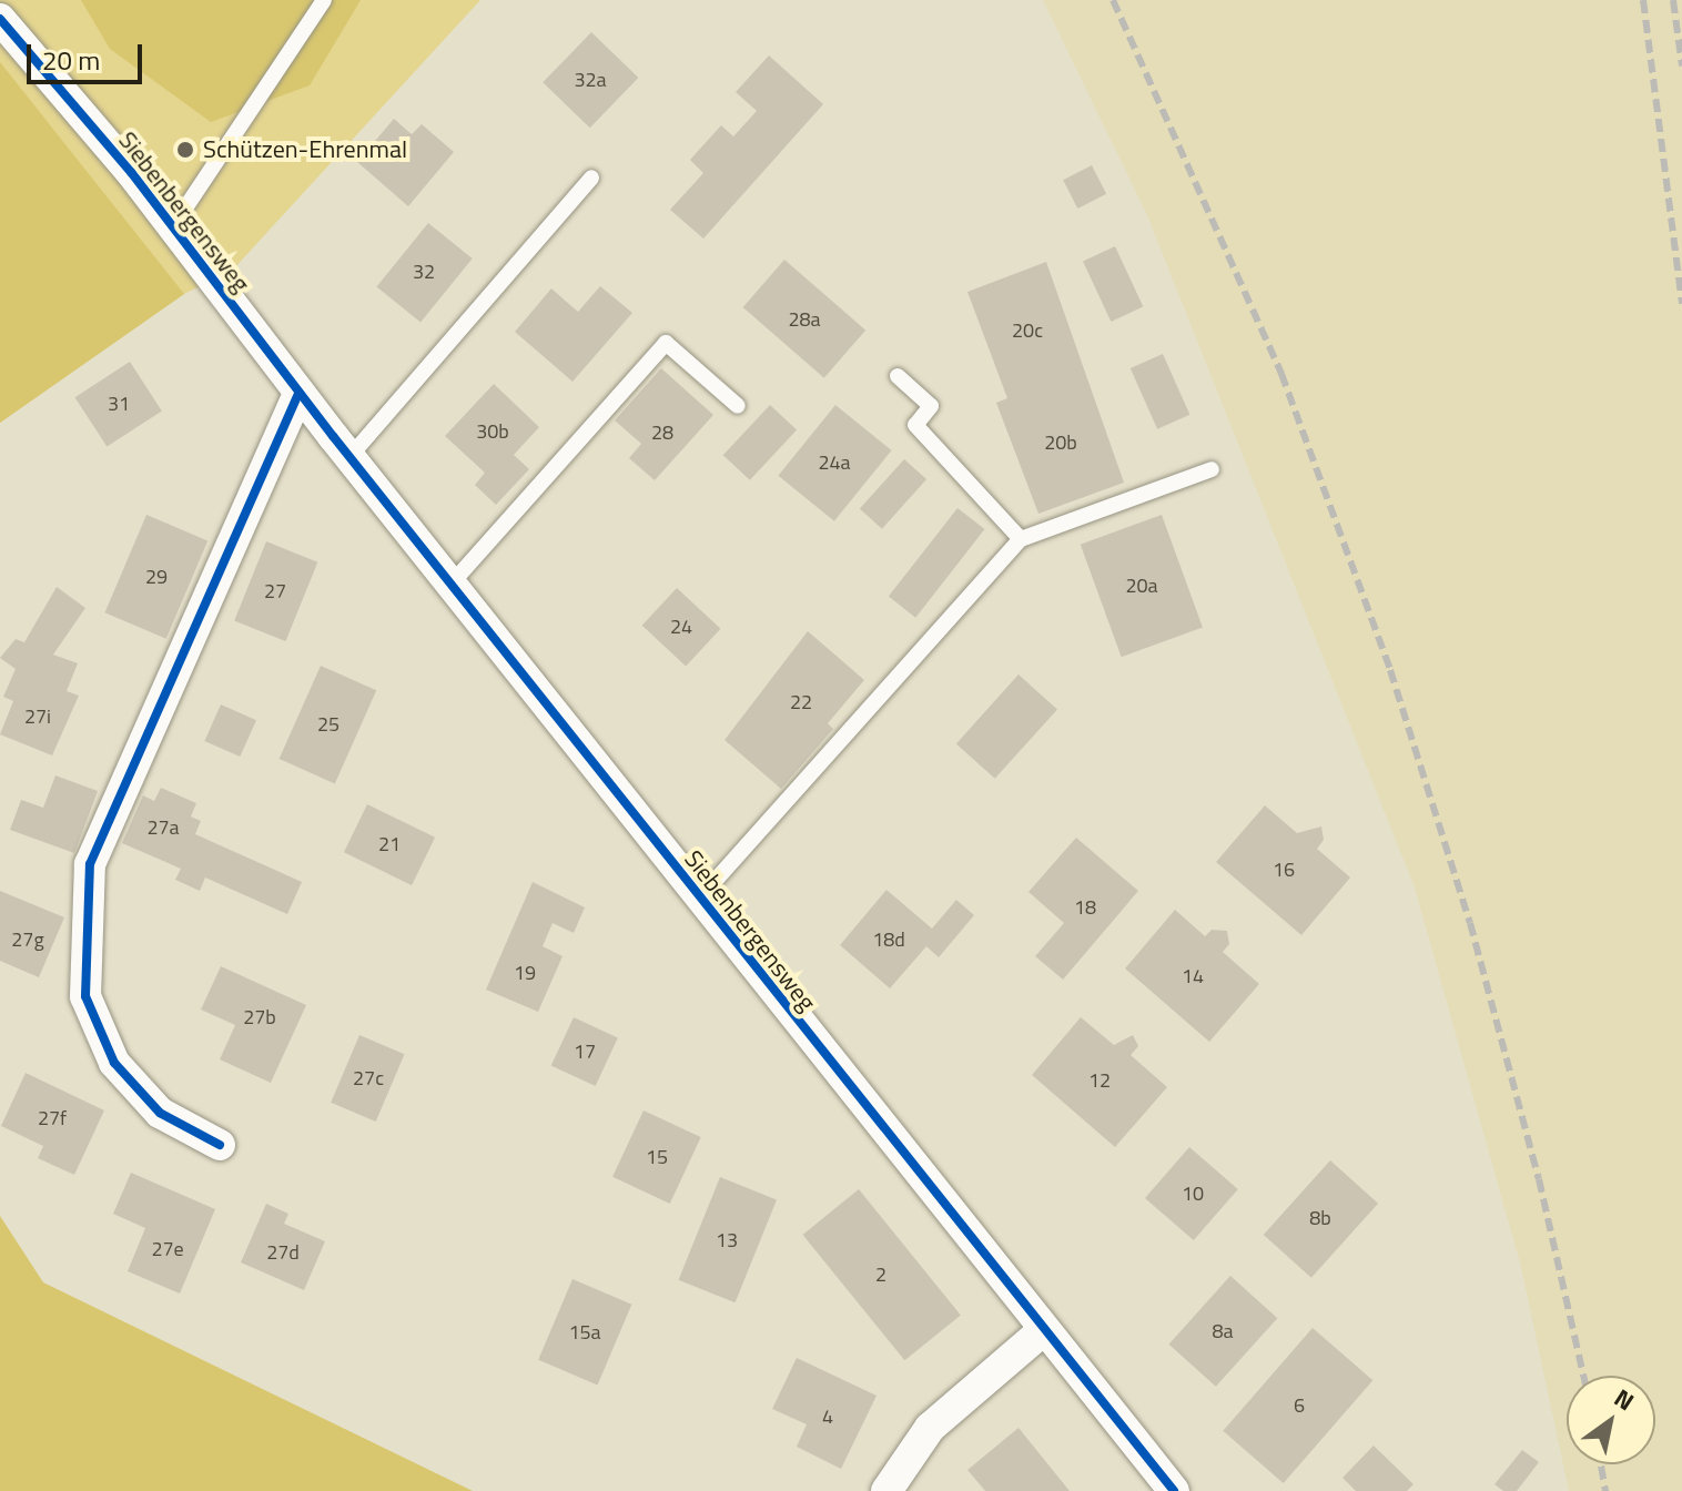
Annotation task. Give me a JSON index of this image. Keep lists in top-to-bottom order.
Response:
{
  "streets": {
    "street": ["Siebenbergensweg"]
  },
  "places": ["Schützen-Ehrenmal"],
  "house_numbers": [
    "32a",
    "32",
    "28a",
    "20c",
    "31",
    "30b",
    "28",
    "20b",
    "24a",
    "29",
    "20a",
    "27",
    "24",
    "22",
    "27i",
    "25",
    "27a",
    "21",
    "16",
    "18",
    "27g",
    "18d",
    "19",
    "14",
    "27b",
    "17",
    "27c",
    "12",
    "27f",
    "15",
    "10",
    "8b",
    "13",
    "27e",
    "27d",
    "2",
    "8a",
    "15a",
    "6",
    "4"
  ],
  "scale_bar": "20 m",
  "north": "top right"
}
